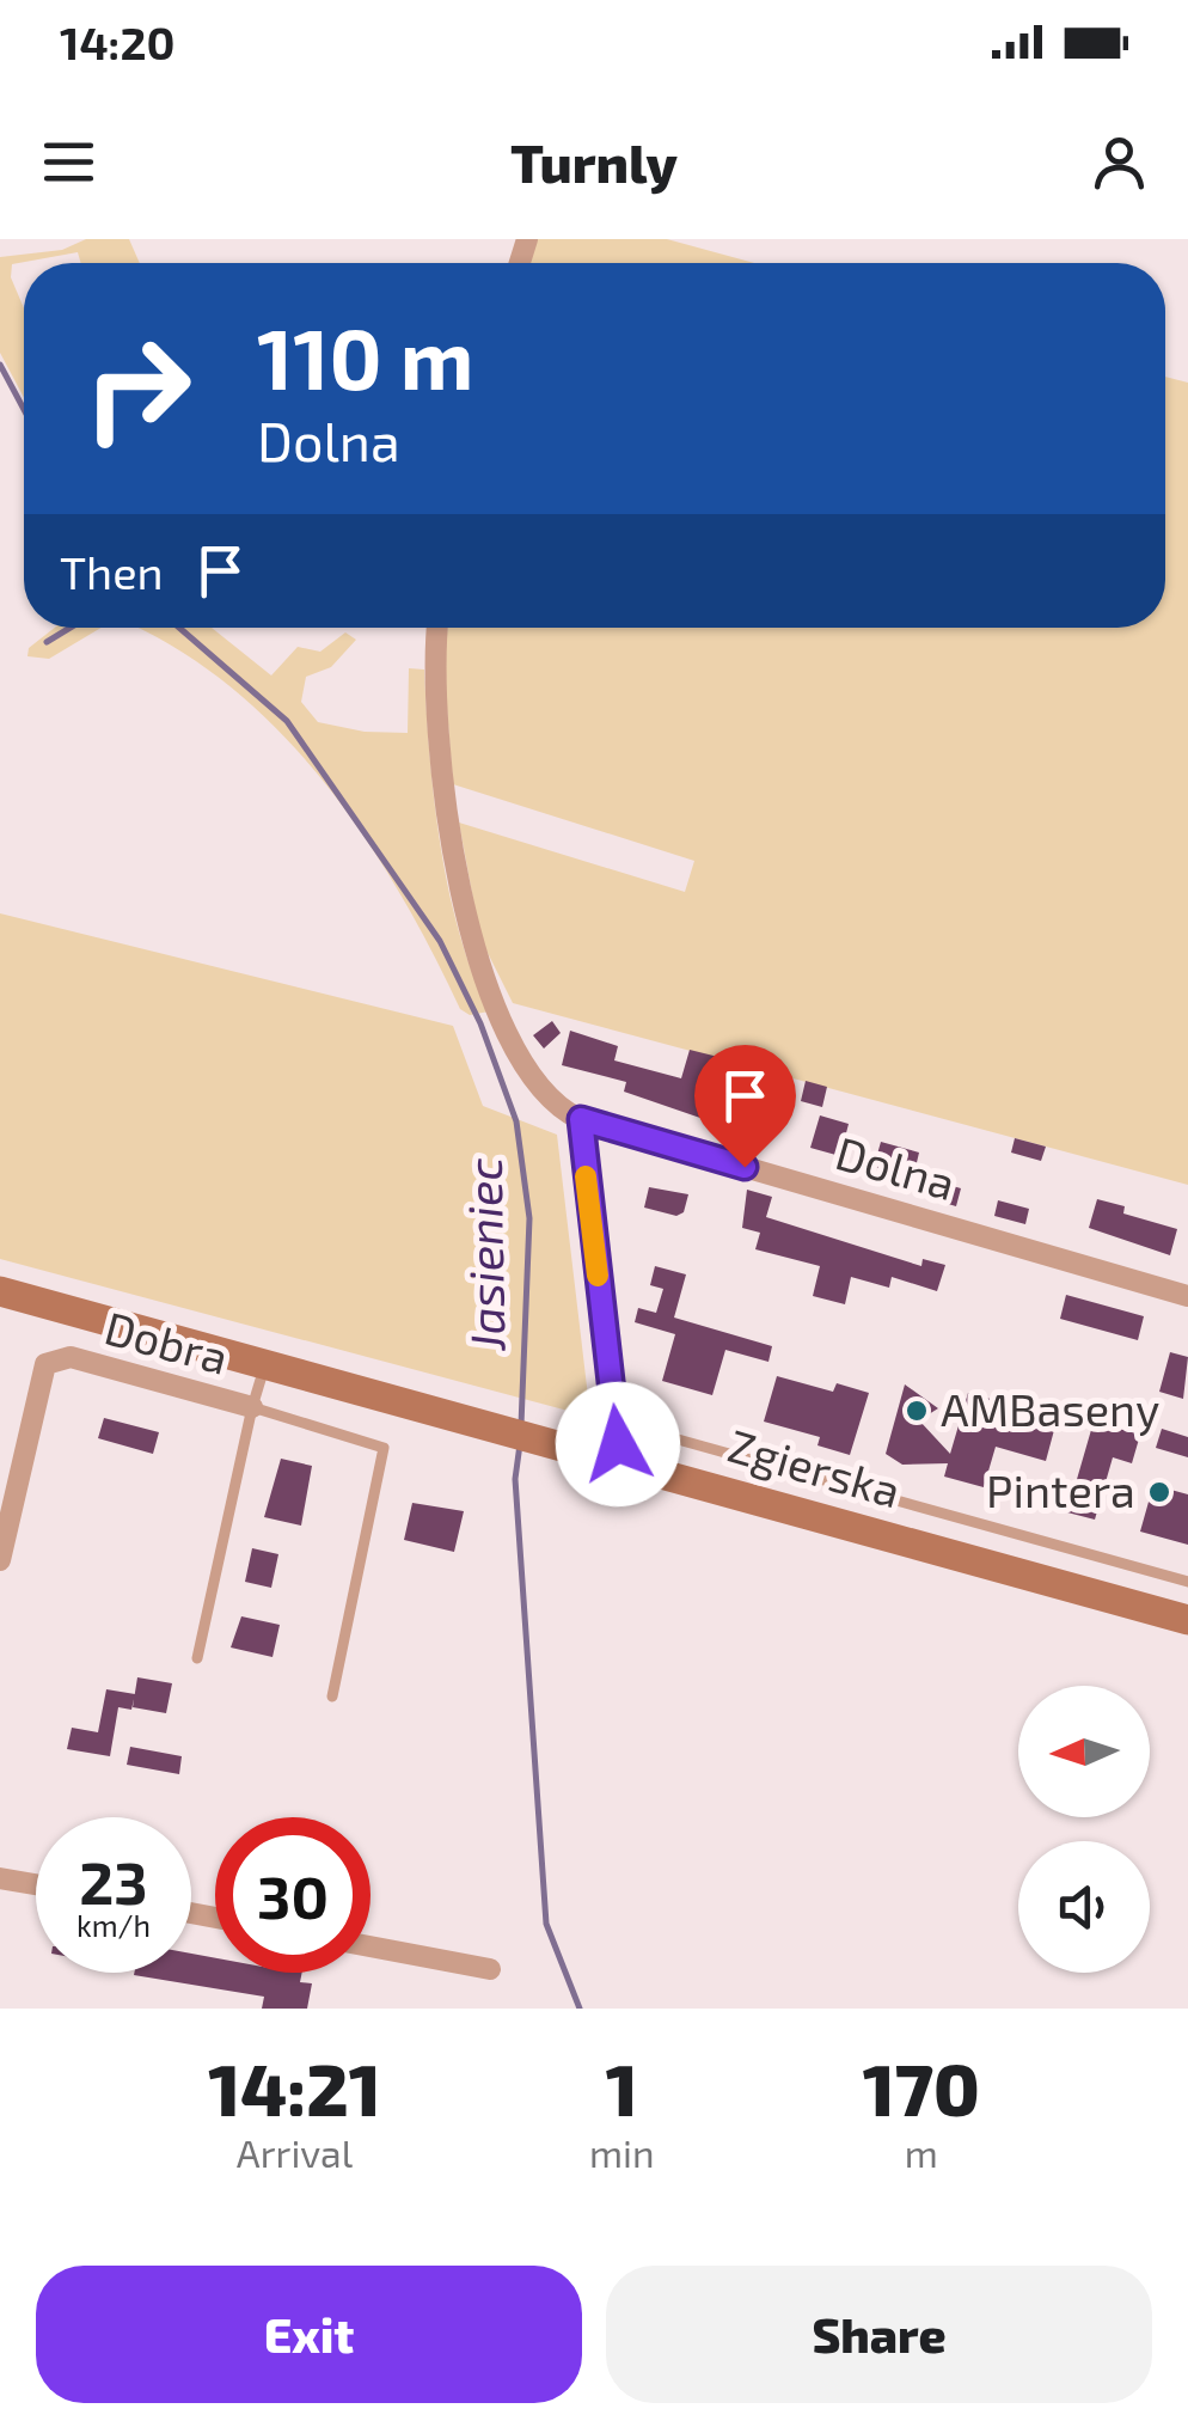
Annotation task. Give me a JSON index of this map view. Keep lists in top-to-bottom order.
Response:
{
  "streets": {
    "main road": ["Zgierska"],
    "street": ["Dolna", "Dobra"]
  },
  "water": ["Jasieniec"],
  "places": ["AMBaseny", "Pintera"],
  "north": "left",
  "page": {
    "status": "14:20",
    "header": "Turnly",
    "turn": ["110 m", "Dolna"],
    "then": "Then",
    "speed": "23 km/h",
    "limit": "30",
    "eta": [
      "14:21",
      "Arrival",
      "1",
      "min",
      "170",
      "m"
    ],
    "buttons": ["Exit", "Share"]
  }
}
